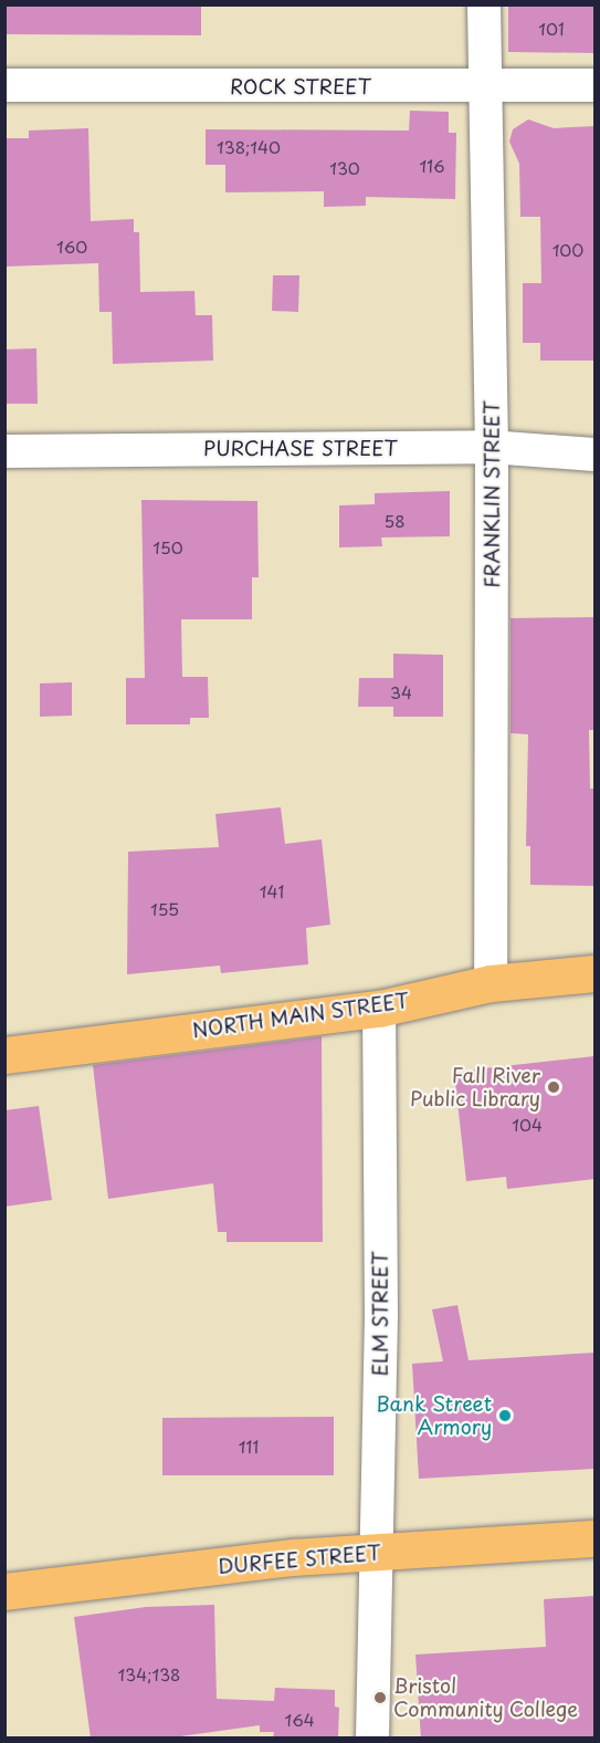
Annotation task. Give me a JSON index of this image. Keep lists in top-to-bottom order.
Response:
{
  "streets": {
    "main road": ["NORTH MAIN STREET", "DURFEE STREET"],
    "street": [
      "ROCK STREET",
      "PURCHASE STREET",
      "FRANKLIN STREET",
      "ELM STREET"
    ]
  },
  "crossings": [
    ["ROCK STREET", "FRANKLIN STREET"],
    ["PURCHASE STREET", "FRANKLIN STREET"],
    ["FRANKLIN STREET", "NORTH MAIN STREET"],
    ["NORTH MAIN STREET", "ELM STREET"],
    ["ELM STREET", "DURFEE STREET"]
  ],
  "places": ["Fall River Public Library", "Bank Street Armory", "Bristol Community College"],
  "house_numbers": [
    "101",
    "138;140",
    "116",
    "130",
    "160",
    "100",
    "58",
    "150",
    "34",
    "141",
    "155",
    "104",
    "111",
    "134;138",
    "164"
  ]
}
